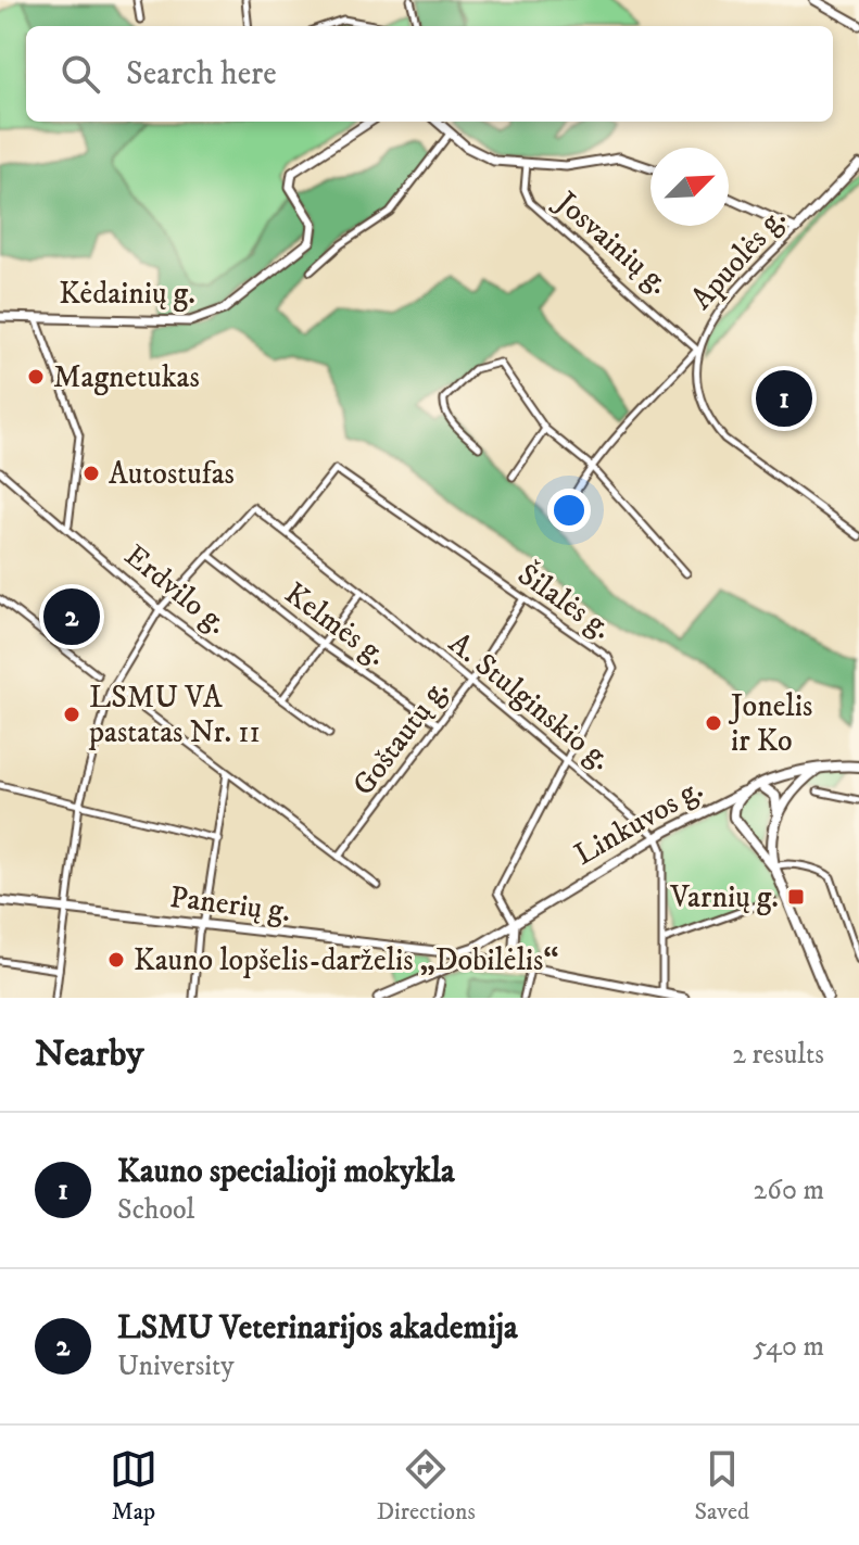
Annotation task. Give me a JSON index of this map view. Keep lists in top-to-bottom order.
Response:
{
  "streets": {
    "main road": ["Linkuvos g."],
    "street": [
      "Josvainių g.",
      "Apuolės g.",
      "Kėdainių g.",
      "Erdvilo g.",
      "Šilalės g.",
      "Kelmės g.",
      "A. Stulginskio g.",
      "Goštautų g.",
      "Panerių g."
    ]
  },
  "crossings": [
    ["Josvainių g.", "Apuolės g."],
    ["Šilalės g.", "A. Stulginskio g."],
    ["Šilalės g.", "Goštautų g."],
    ["Šilalės g.", "Linkuvos g."],
    ["Kelmės g.", "A. Stulginskio g."],
    ["Kelmės g.", "Goštautų g."],
    ["A. Stulginskio g.", "Goštautų g."],
    ["A. Stulginskio g.", "Linkuvos g."],
    ["Linkuvos g.", "Panerių g."]
  ],
  "places": {
    "other": [
      "Magnetukas",
      "Autostufas",
      "LSMU VA pastatas Nr. 11",
      "Jonelis ir Ko",
      "Kauno lopšelis-darželis „Dobilėlis“"
    ],
    "transit": ["Varnių g."]
  },
  "north": "top right",
  "page": {
    "search": "Search here",
    "pins": ["1", "2"],
    "heading": ["Nearby", "2 results"],
    "list": [
      {
        "mark": "1",
        "name": "Kauno specialioji mokykla",
        "note": "School",
        "value": "260 m"
      },
      {
        "mark": "2",
        "name": "LSMU Veterinarijos akademija",
        "note": "University",
        "value": "540 m"
      }
    ],
    "nav": ["Map", "Directions", "Saved"]
  }
}
